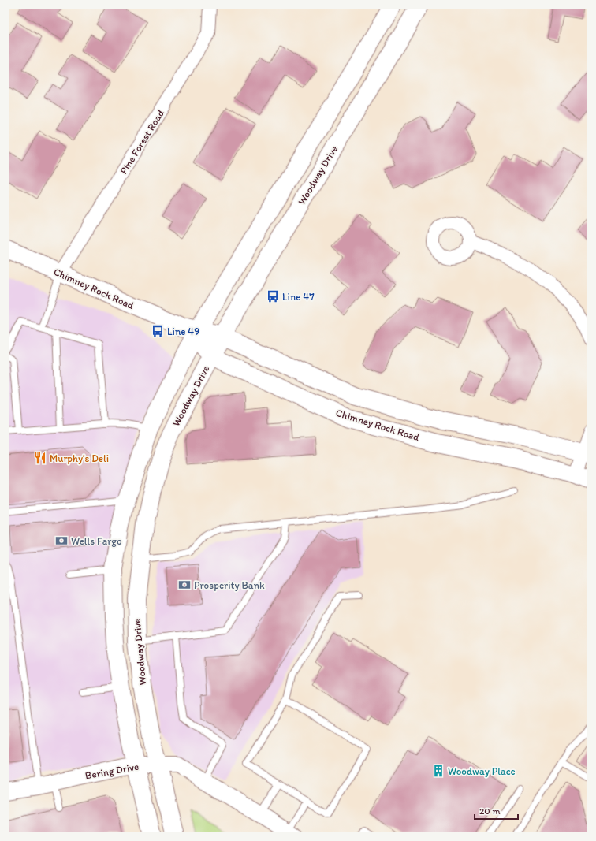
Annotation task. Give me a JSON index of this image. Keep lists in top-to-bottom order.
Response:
{
  "streets": {
    "main road": ["Woodway Drive", "Chimney Rock Road"],
    "street": ["Pine Forest Road", "Bering Drive"]
  },
  "crossings": [
    ["Pine Forest Road", "Chimney Rock Road"],
    ["Woodway Drive", "Chimney Rock Road"],
    ["Woodway Drive", "Bering Drive"]
  ],
  "places": {
    "bus stop": ["Line 47", "Line 49"],
    "restaurant": ["Murphy’s Deli"],
    "bank": ["Wells Fargo", "Prosperity Bank"],
    "building": ["Woodway Place"]
  },
  "scale_bar": "20 m"
}
